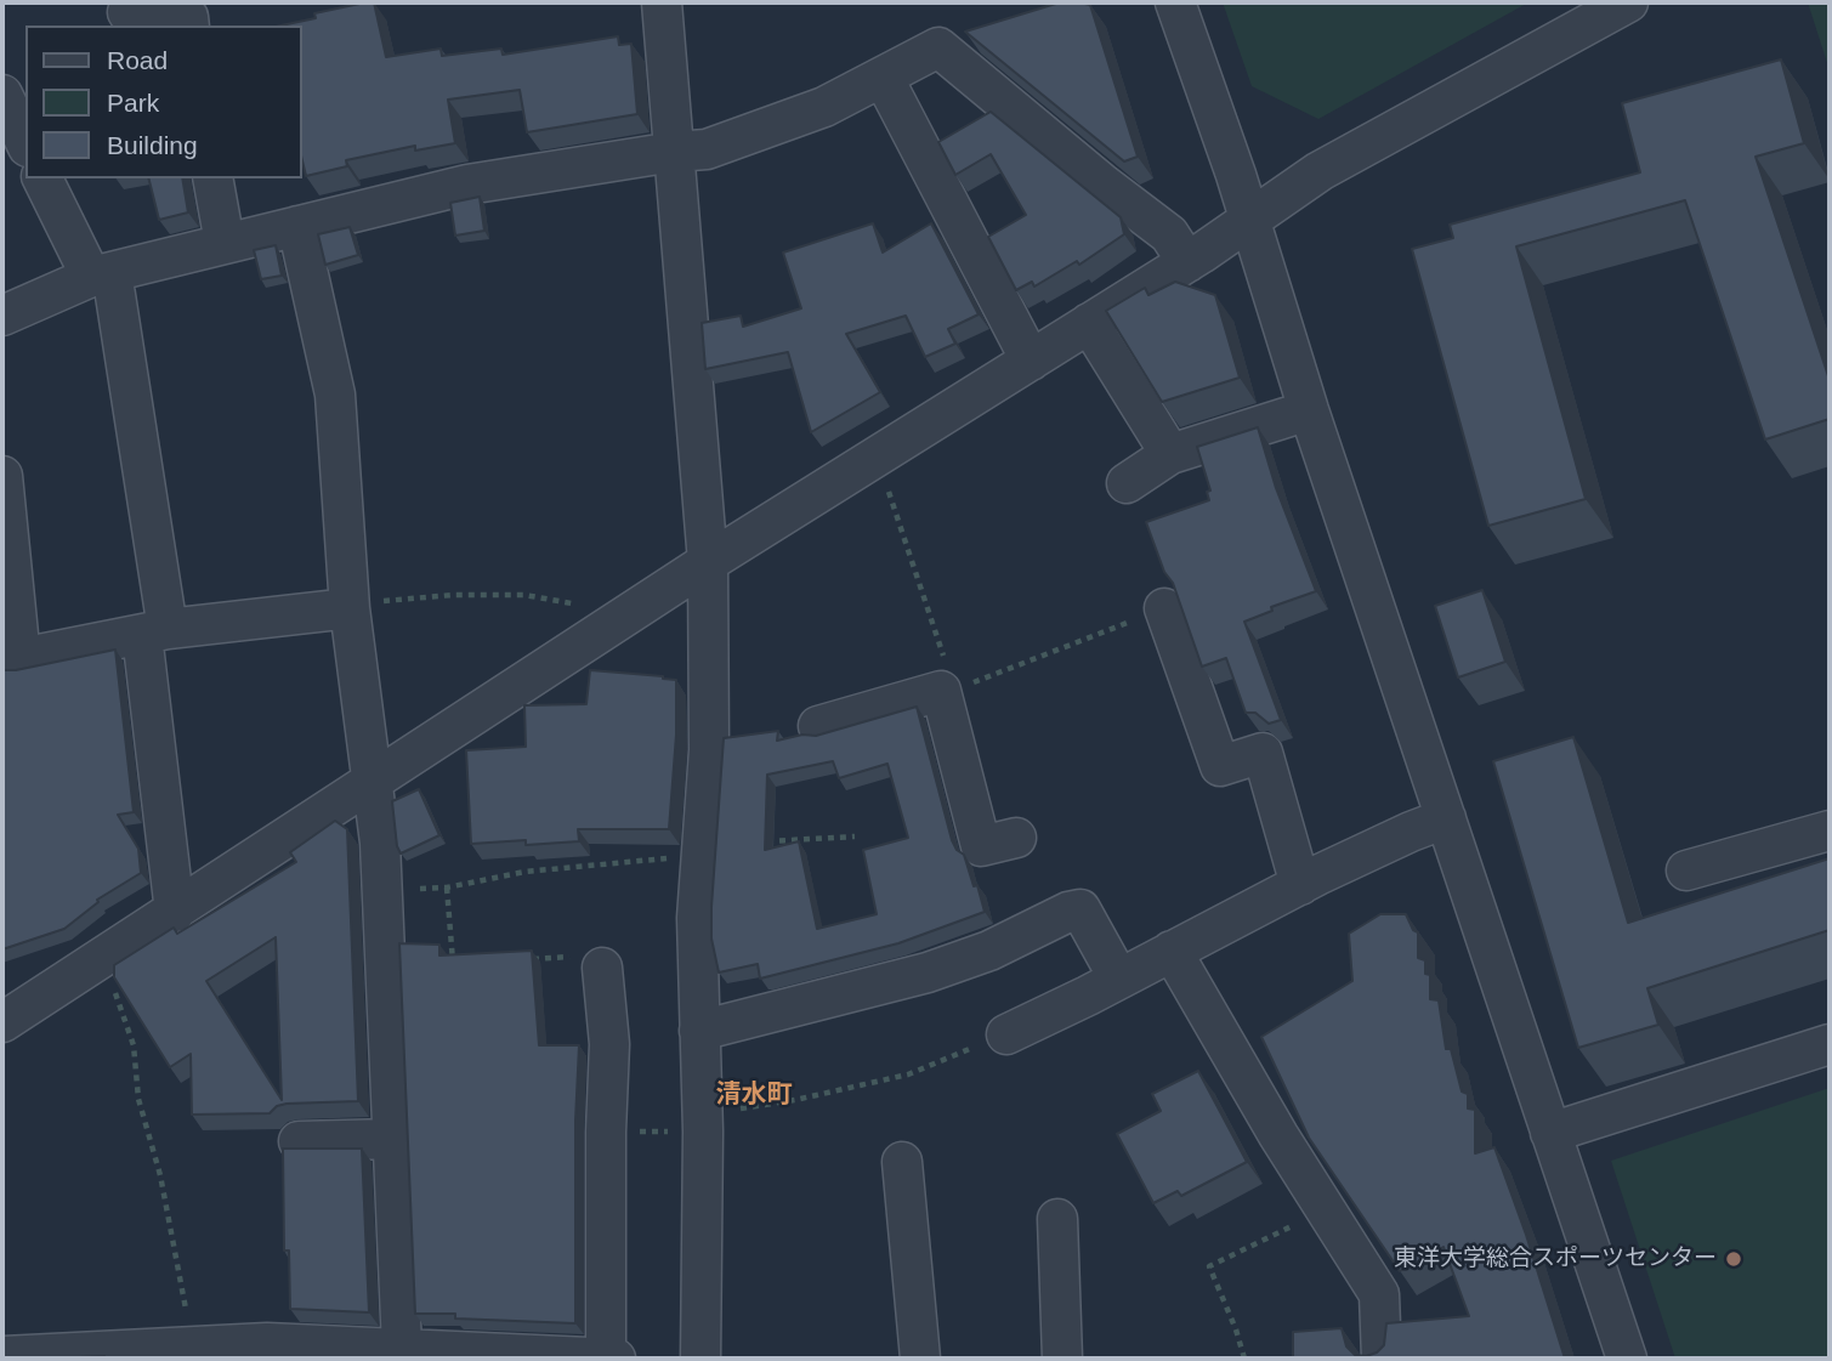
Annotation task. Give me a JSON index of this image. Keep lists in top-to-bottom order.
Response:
{
  "districts": ["清水町"],
  "places": ["東洋大学総合スポーツセンター"],
  "legend": ["Road", "Park", "Building"]
}
